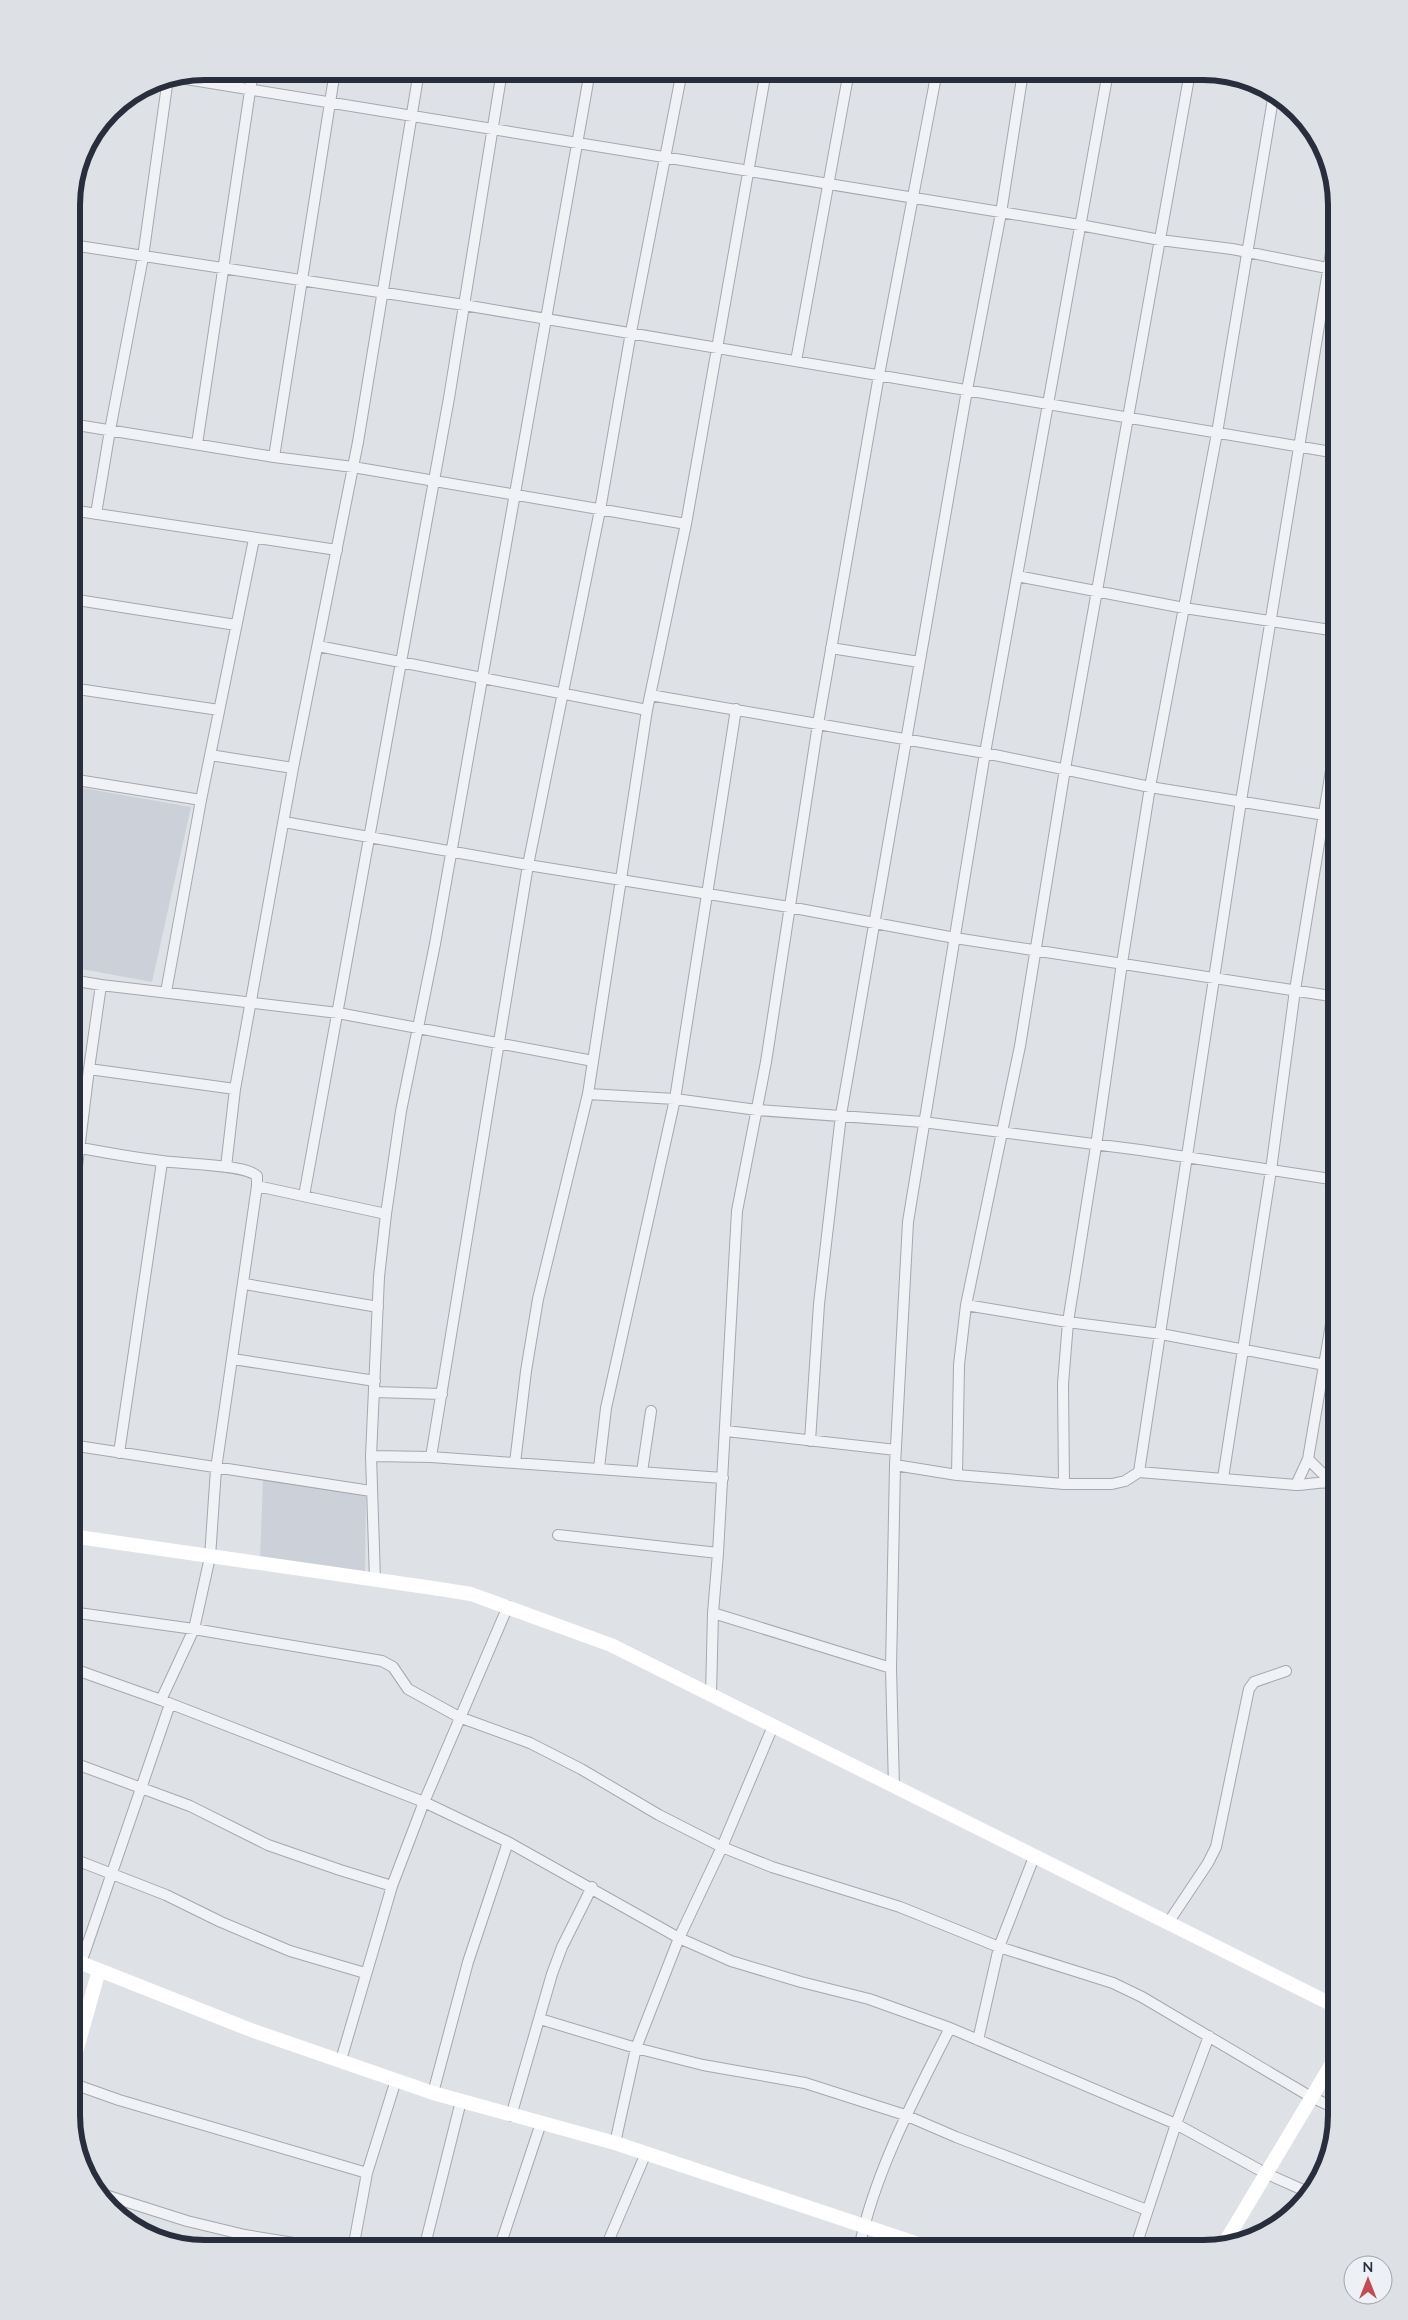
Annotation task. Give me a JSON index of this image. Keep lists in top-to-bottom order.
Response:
{
  "north": "top"
}
